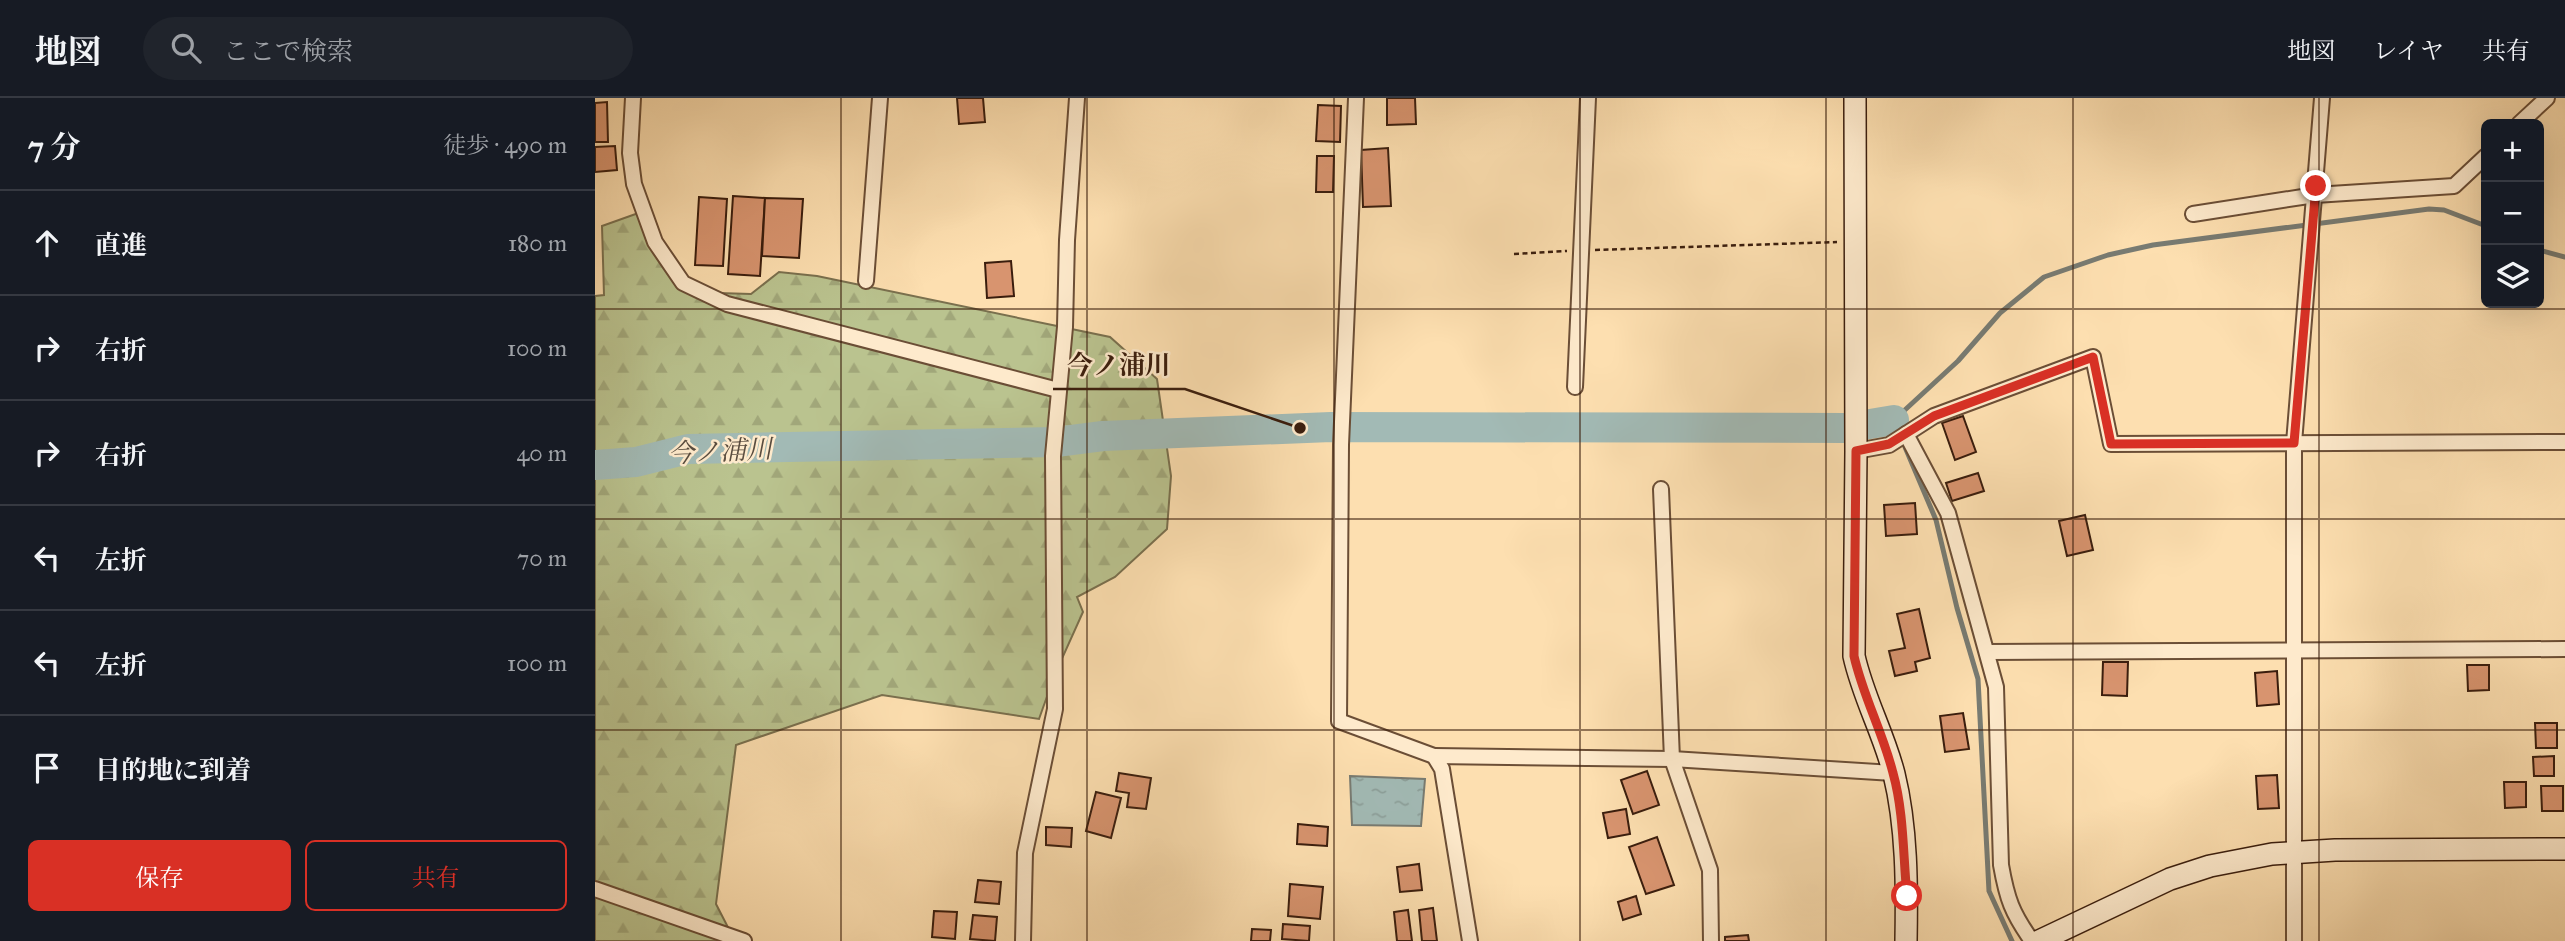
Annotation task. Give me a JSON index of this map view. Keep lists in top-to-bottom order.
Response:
{
  "water": ["今ノ浦川"],
  "places": ["今ノ浦川"],
  "page": {
    "header": "地図",
    "search": "ここで検索",
    "nav": ["地図", "レイヤ", "共有"],
    "heading": ["7 分", "徒歩 · 490 m"],
    "map_buttons": ["+", "−"],
    "list": [
      ["直進", "180 m"],
      ["右折", "100 m"],
      ["右折", "40 m"],
      ["左折", "70 m"],
      ["左折", "100 m"],
      "目的地に到着"
    ],
    "buttons": ["保存", "共有"]
  }
}
